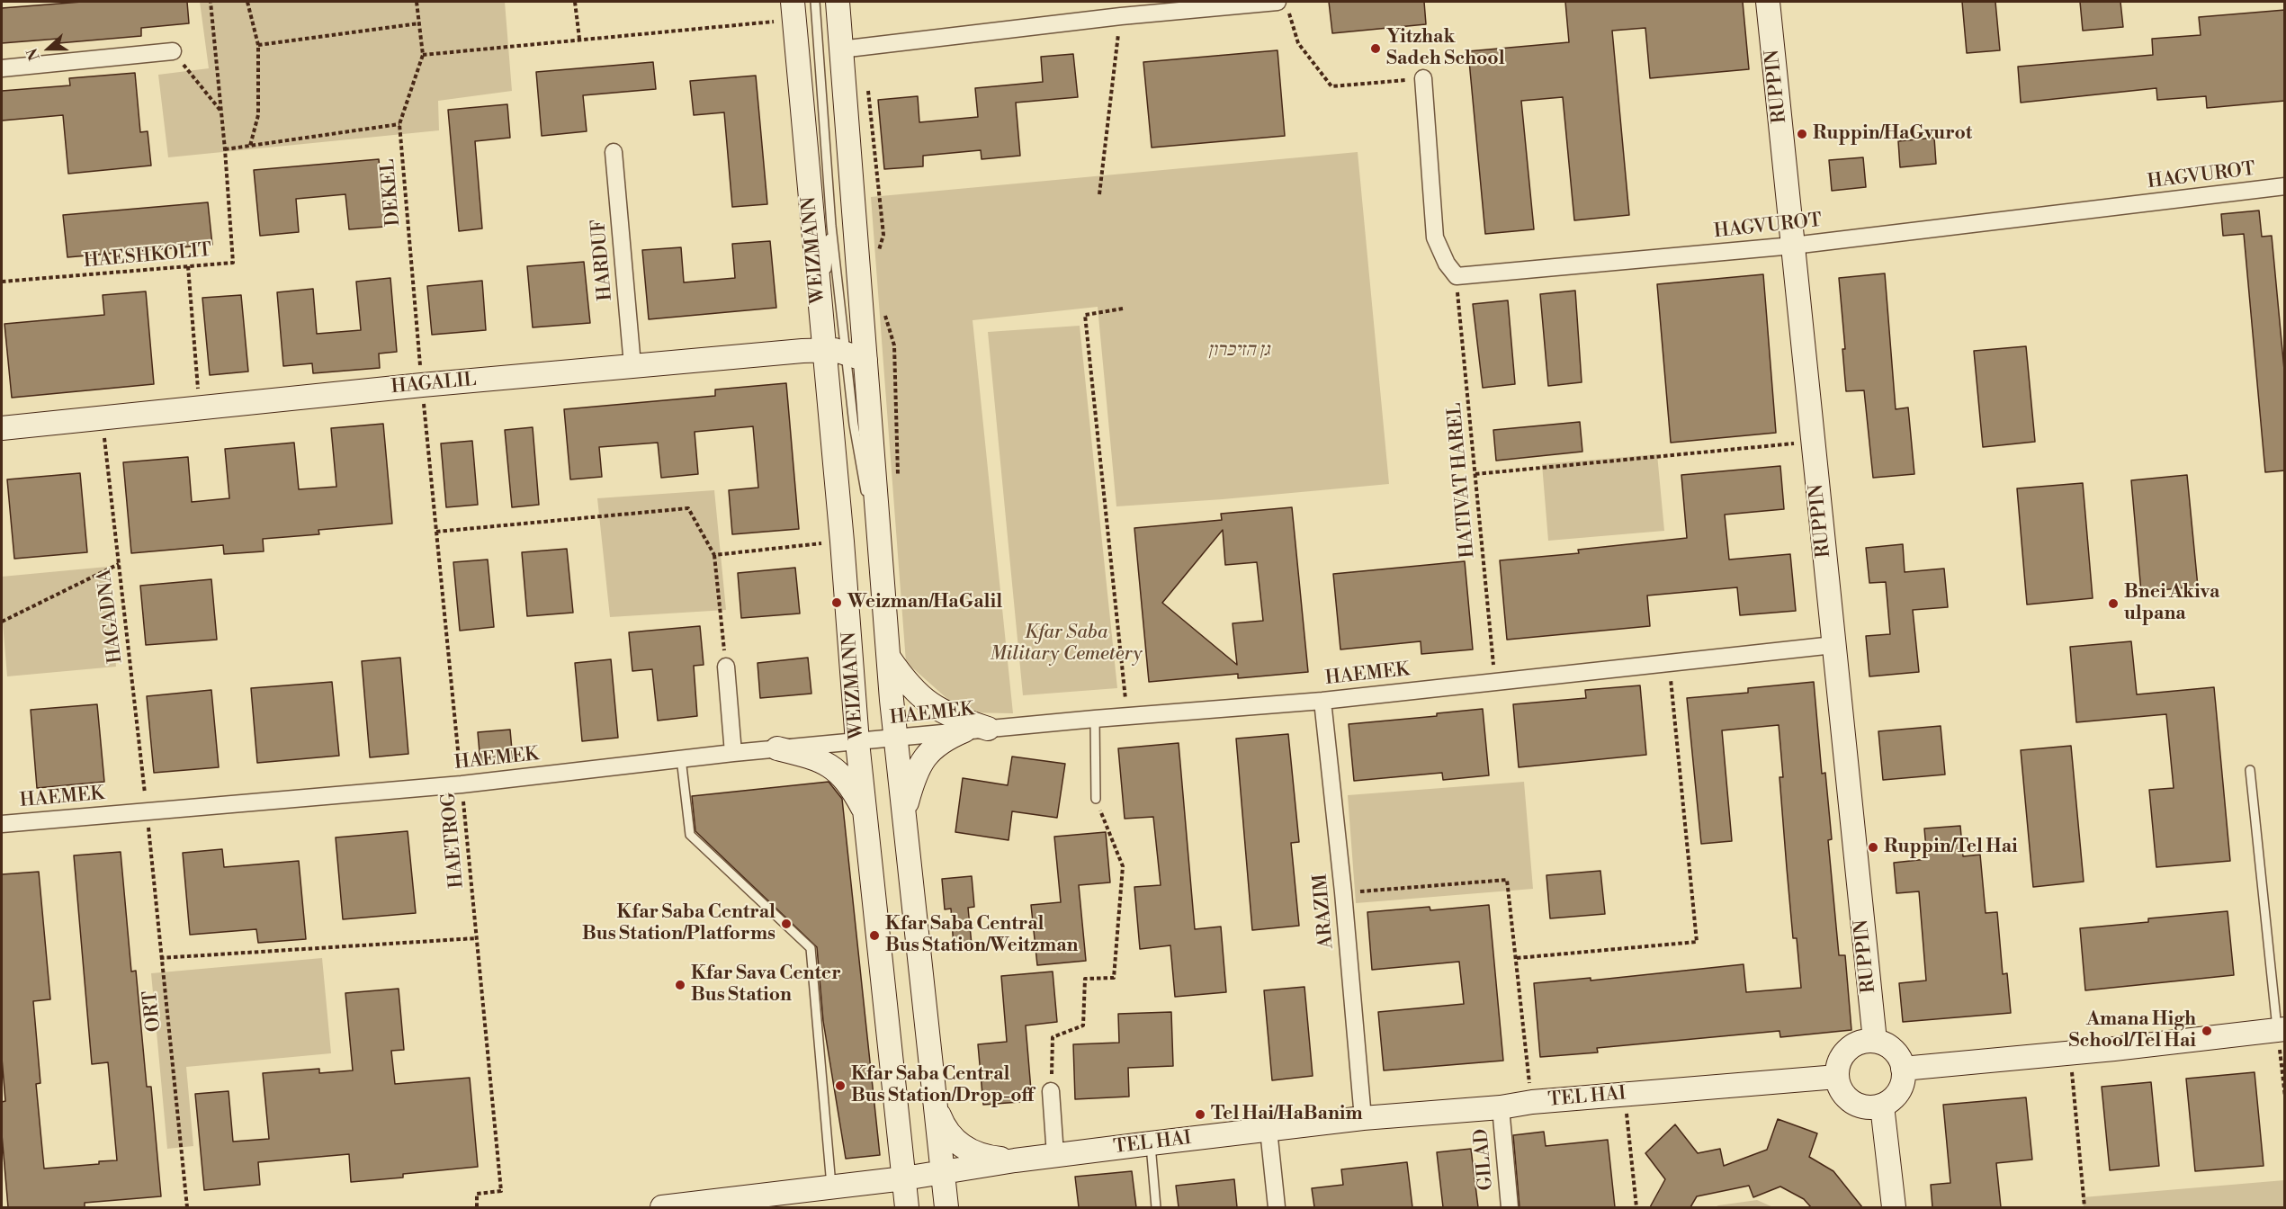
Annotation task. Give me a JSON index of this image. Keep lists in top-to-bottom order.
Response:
{
  "streets": {
    "street": [
      "RUPPIN",
      "HAGVUROT",
      "WEIZMANN",
      "HARDUF",
      "HAGALIL",
      "HAEMEK",
      "ARAZIM",
      "TEL HAI",
      "GILAD"
    ],
    "path": [
      "DEKEL",
      "HAESHKOLIT",
      "HATIVAT HAREL",
      "HAGADNA",
      "HAETROG",
      "ORT"
    ]
  },
  "crossings": [
    ["RUPPIN", "HAGVUROT"],
    ["RUPPIN", "HAEMEK"],
    ["RUPPIN", "TEL HAI"],
    ["HAGVUROT", "HATIVAT HAREL"],
    ["DEKEL", "HAGALIL"],
    ["DEKEL", "HAETROG"],
    ["WEIZMANN", "HAGALIL"],
    ["WEIZMANN", "HAEMEK"],
    ["WEIZMANN", "TEL HAI"],
    ["HARDUF", "HAGALIL"],
    ["HAGALIL", "HAGADNA"],
    ["HAGALIL", "HAETROG"],
    ["HATIVAT HAREL", "HAEMEK"],
    ["HAGADNA", "HAEMEK"],
    ["HAGADNA", "ORT"],
    ["HAEMEK", "HAETROG"],
    ["HAEMEK", "ARAZIM"],
    ["HAEMEK", "ORT"],
    ["ARAZIM", "TEL HAI"],
    ["TEL HAI", "GILAD"]
  ],
  "parks": ["גן הזיכרון", "Kfar Saba Military Cemetery"],
  "places": [
    "Yitzhak Sadeh School",
    "Ruppin/HaGvurot",
    "Weizman/HaGalil",
    "Bnei Akiva ulpana",
    "Ruppin/Tel Hai",
    "Kfar Saba Central Bus Station/Platforms",
    "Kfar Saba Central Bus Station/Weitzman",
    "Kfar Sava Center Bus Station",
    "Amana High School/Tel Hai",
    "Kfar Saba Central Bus Station/Drop-off",
    "Tel Hai/HaBanim"
  ],
  "north": "left"
}
